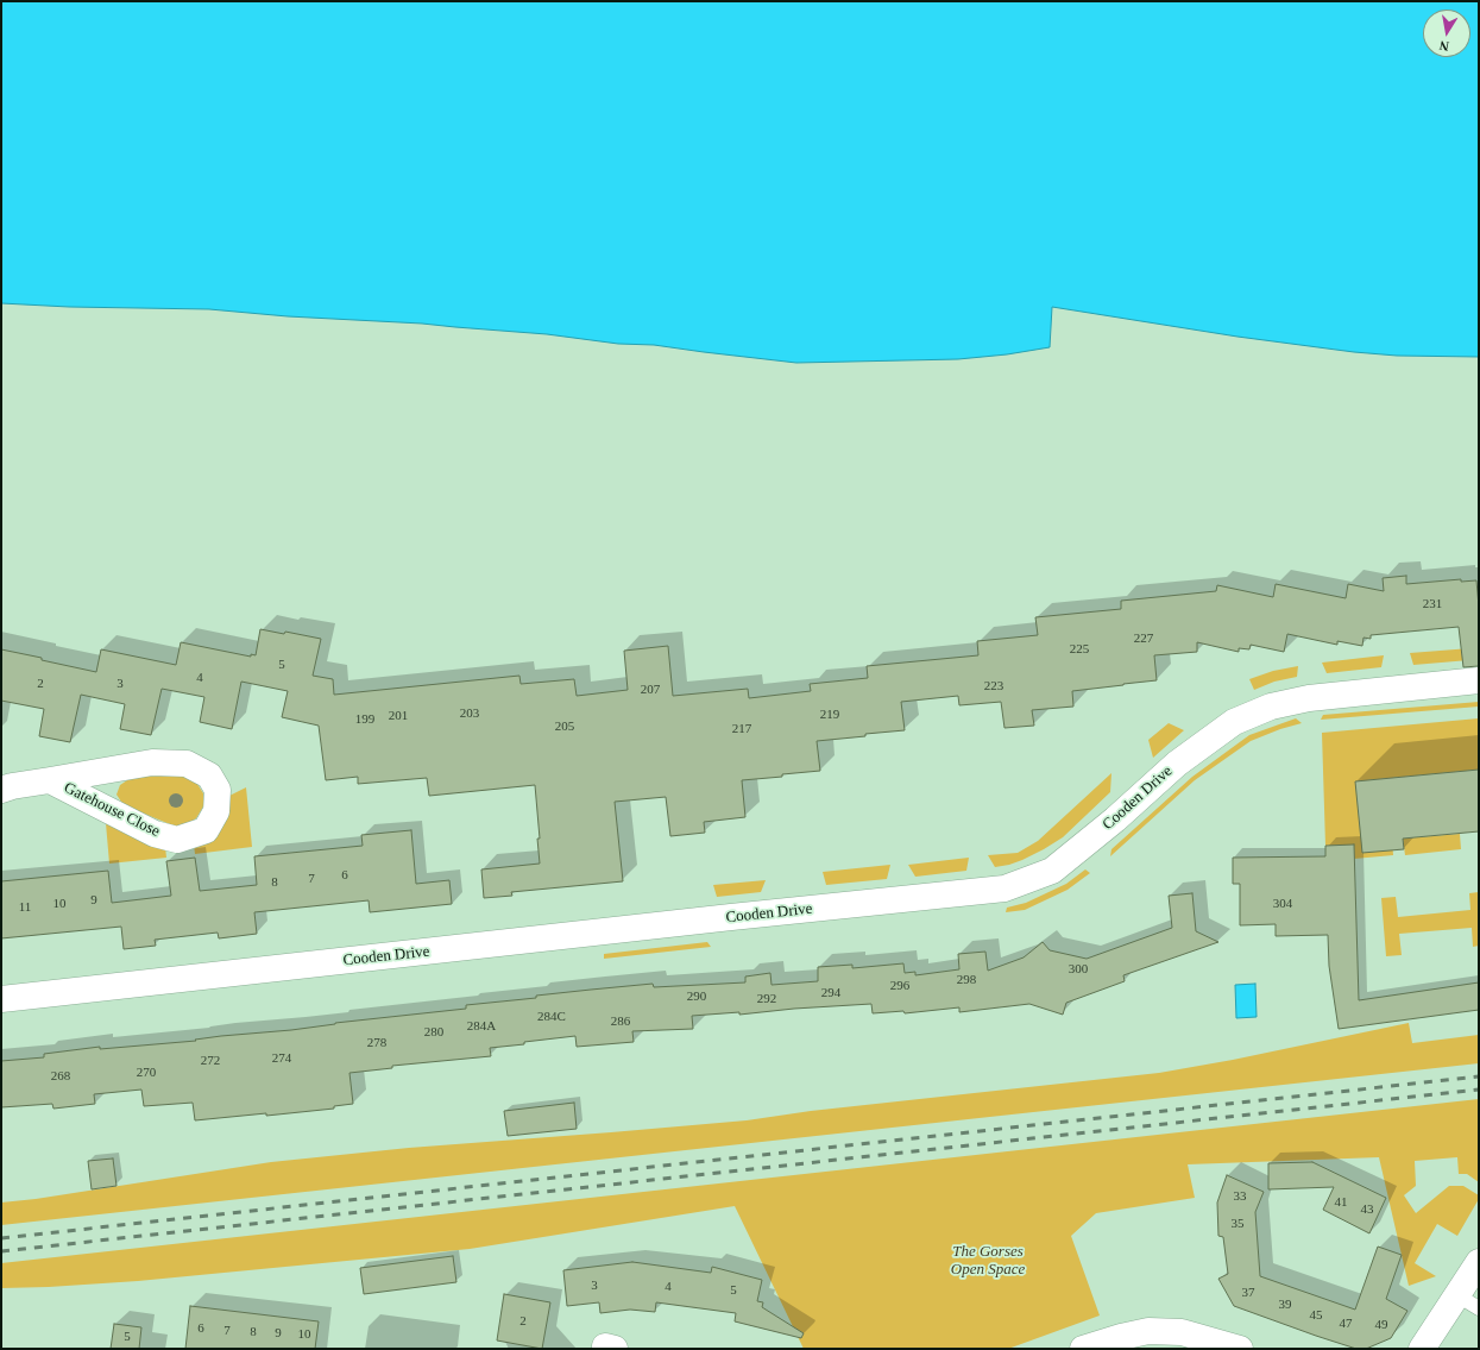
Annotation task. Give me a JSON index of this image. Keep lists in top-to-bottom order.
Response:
{
  "streets": {
    "main road": ["Cooden Drive", "Gatehouse Close"]
  },
  "parks": ["The Gorses Open Space"],
  "house_numbers": [
    "231",
    "227",
    "225",
    "5",
    "4",
    "2",
    "3",
    "223",
    "207",
    "203",
    "219",
    "201",
    "199",
    "205",
    "217",
    "6",
    "7",
    "8",
    "9",
    "10",
    "304",
    "11",
    "300",
    "298",
    "296",
    "294",
    "290",
    "292",
    "284C",
    "286",
    "284A",
    "280",
    "278",
    "274",
    "272",
    "270",
    "268",
    "33",
    "41",
    "43",
    "35",
    "3",
    "4",
    "5",
    "37",
    "39",
    "45",
    "2",
    "47",
    "49",
    "6",
    "7",
    "8",
    "9",
    "10",
    "5"
  ],
  "north": "bottom"
}
